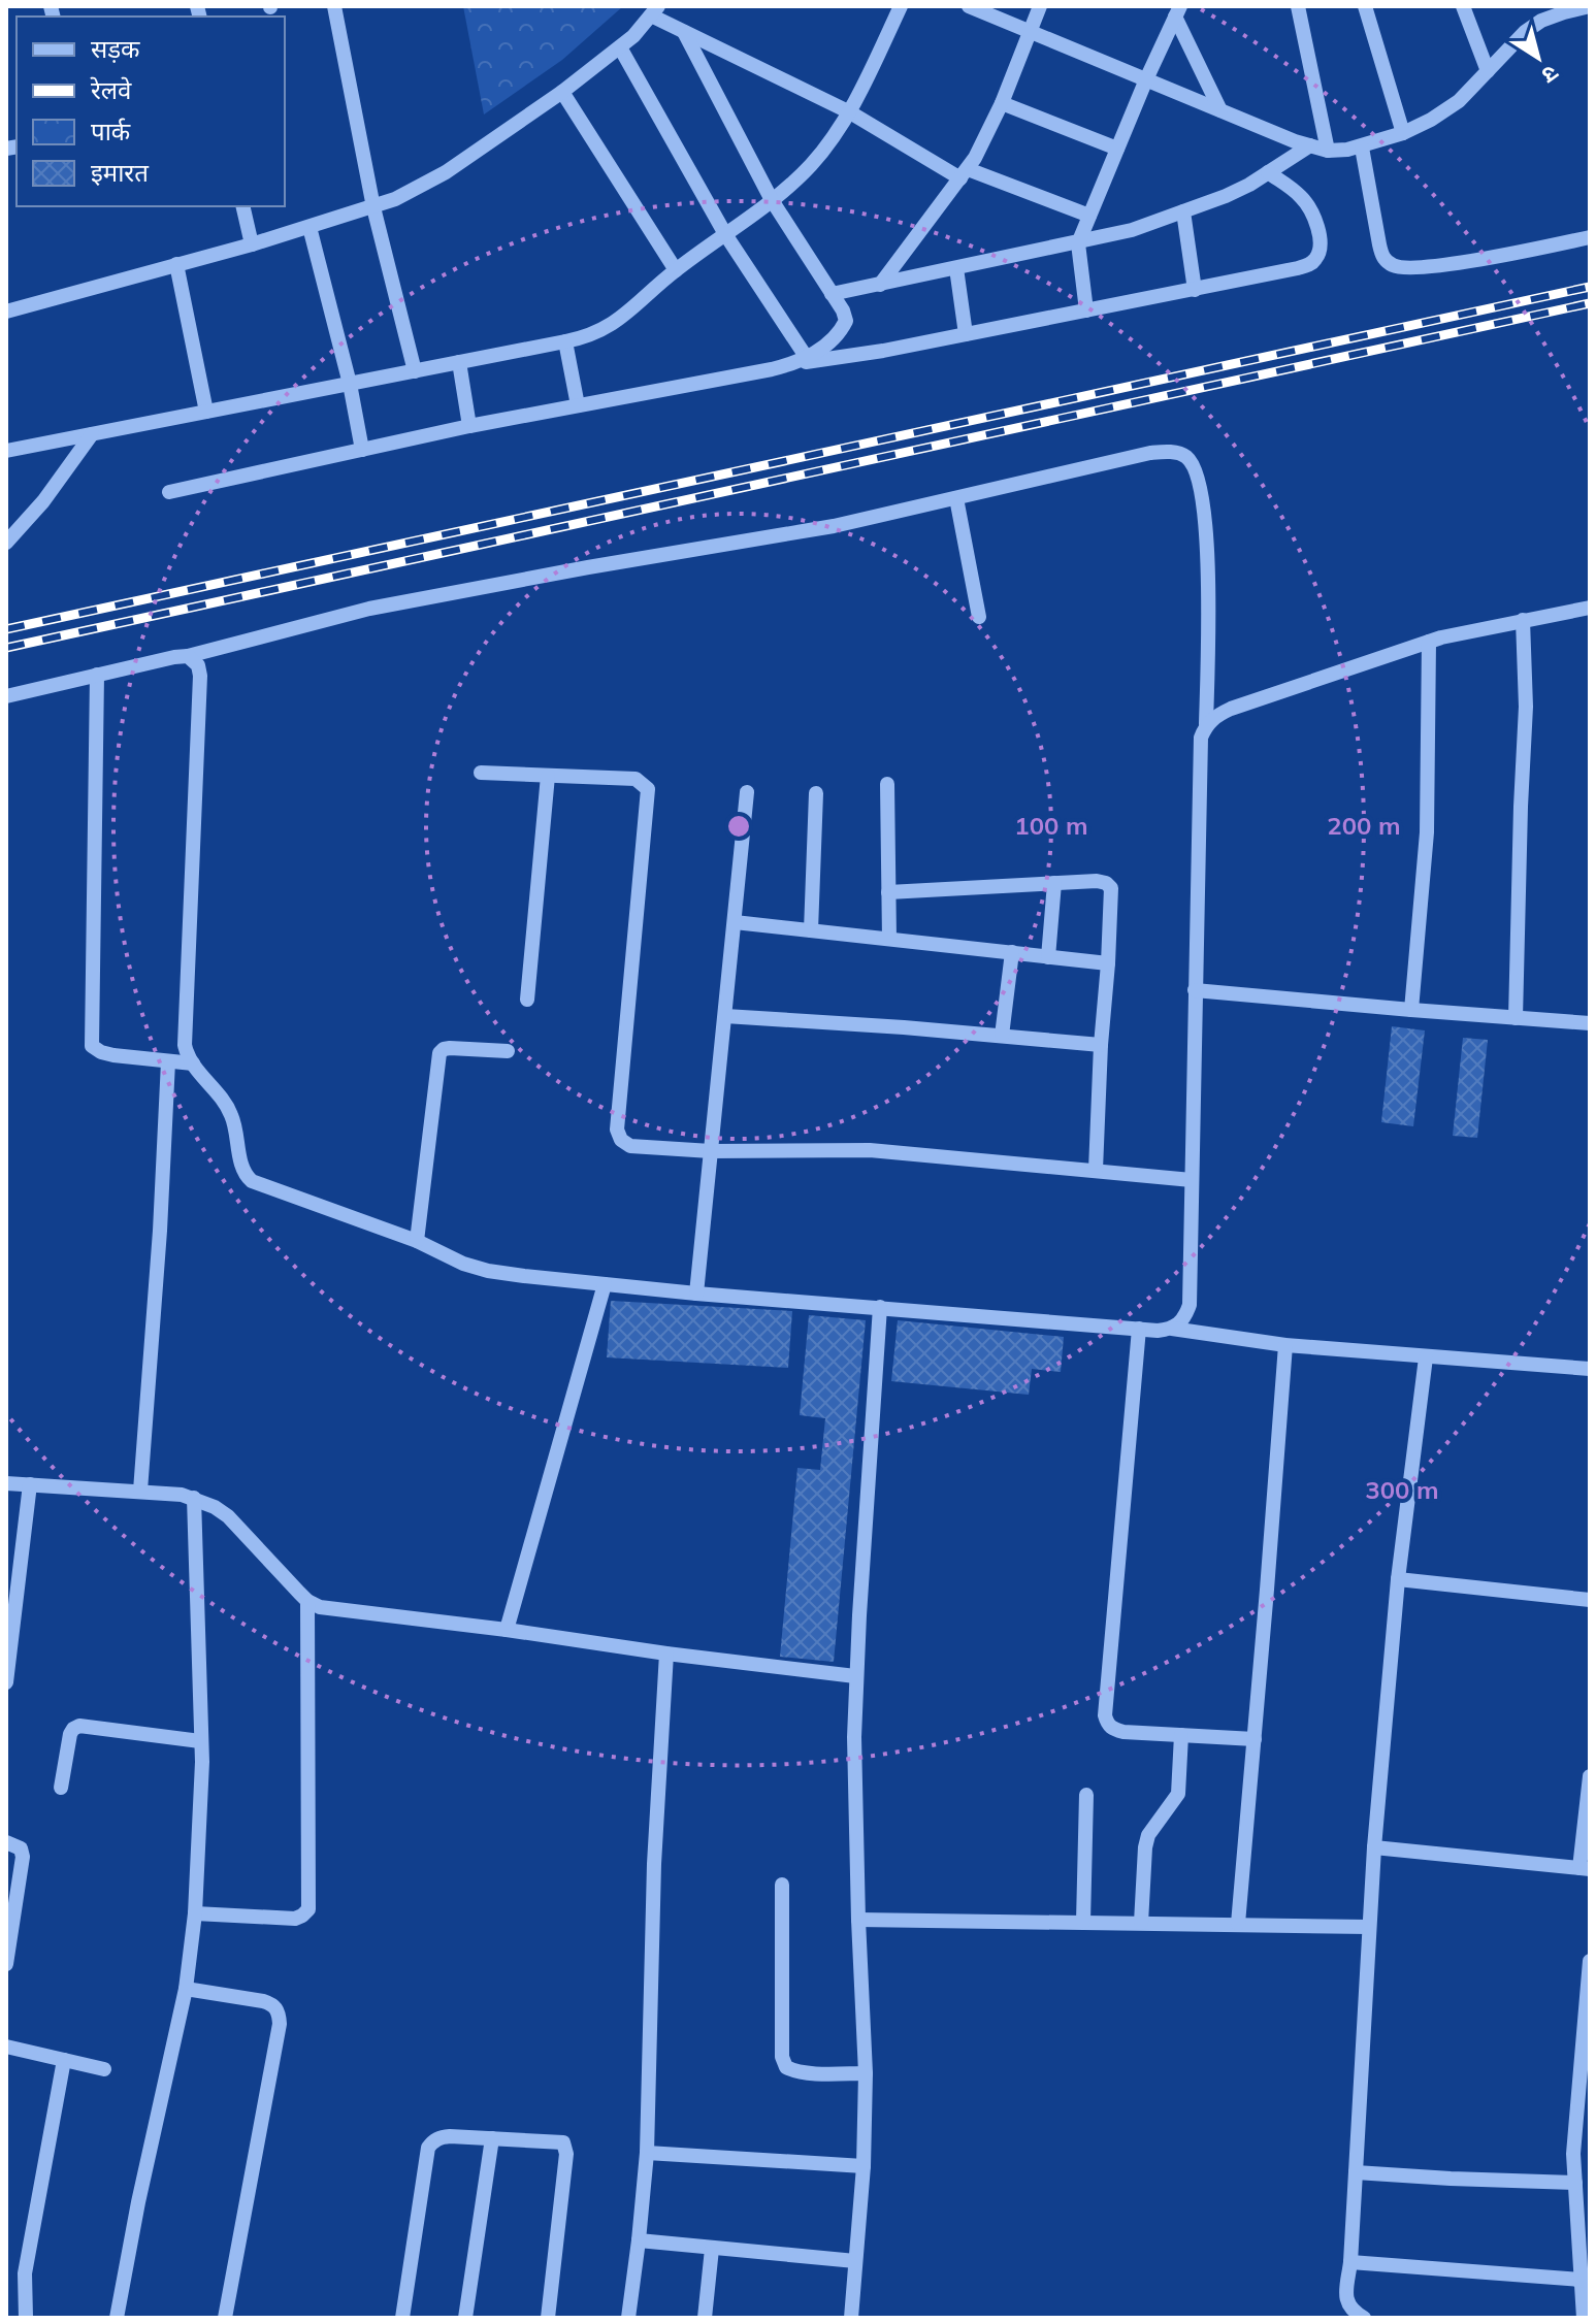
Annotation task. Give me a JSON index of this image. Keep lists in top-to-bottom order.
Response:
{
  "legend": [
    "सड़क",
    "रेलवे",
    "पार्क",
    "इमारत"
  ],
  "north": "bottom right",
  "rings": ["100 m", "200 m", "300 m"]
}
